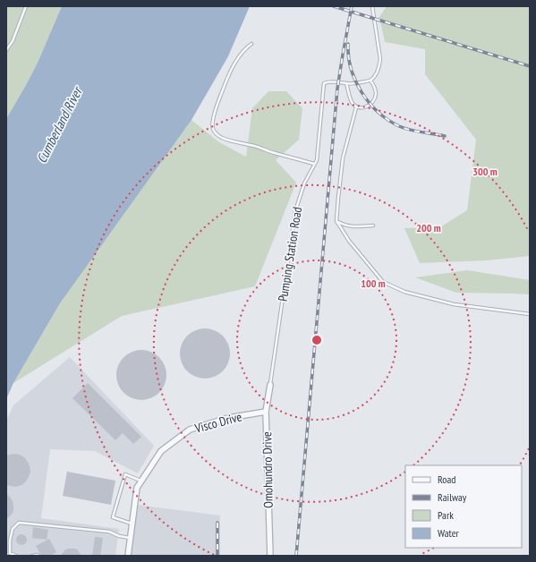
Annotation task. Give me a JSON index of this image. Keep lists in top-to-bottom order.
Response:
{
  "streets": {
    "street": ["Visco Drive", "Omohundro Drive"],
    "lane": ["Pumping Station Road"]
  },
  "crossings": [
    ["Pumping Station Road", "Omohundro Drive"],
    ["Visco Drive", "Omohundro Drive"]
  ],
  "water": ["Cumberland River"],
  "legend": [
    "Road",
    "Railway",
    "Park",
    "Water"
  ],
  "rings": ["300 m", "200 m", "100 m"]
}
